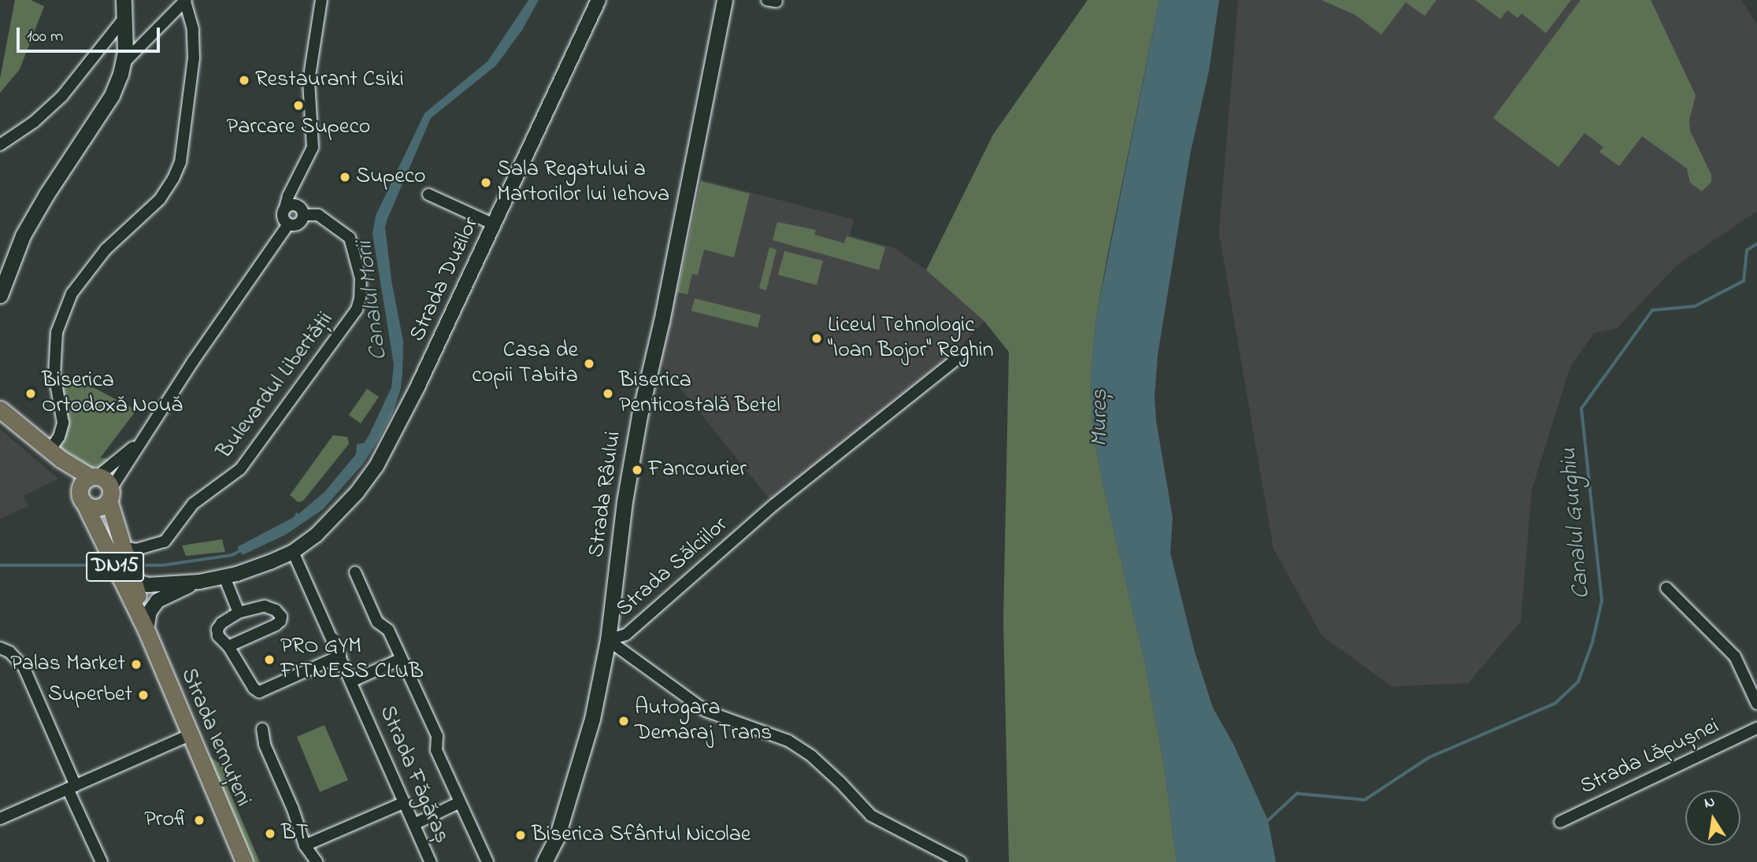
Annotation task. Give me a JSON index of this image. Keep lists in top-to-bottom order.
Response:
{
  "streets": {
    "main road": ["Strada Râului", "DN15", "Strada Iernuțeni"],
    "street": [
      "Strada Duzilor",
      "Bulevardul Libertății",
      "Strada Sălciilor",
      "Strada Lăpușnei",
      "Strada Făgăraș"
    ]
  },
  "crossings": [
    ["Strada Duzilor", "Strada Iernuțeni"],
    ["Strada Duzilor", "Strada Făgăraș"],
    ["Bulevardul Libertății", "Strada Iernuțeni"],
    ["Strada Râului", "Strada Sălciilor"]
  ],
  "water": ["Canalul Morii", "Mureș", "Canalul Gurghiu"],
  "places": [
    "Restaurant Csiki",
    "Parcare Supeco",
    "Supeco",
    "Sala Regatului a Martorilor lui Iehova",
    "Liceul Tehnologic \"Ioan Bojor\" Reghin",
    "Casa de copii Tabita",
    "Biserica Ortodoxă Nouă",
    "Biserica Penticostală Betel",
    "Fancourier",
    "PRO GYM FITNESS CLUB",
    "Palas Market",
    "Superbet",
    "Autogara Demaraj Trans",
    "Profi",
    "BT",
    "Biserica Sfântul Nicolae"
  ],
  "scale_bar": "100 m",
  "north": "top"
}
